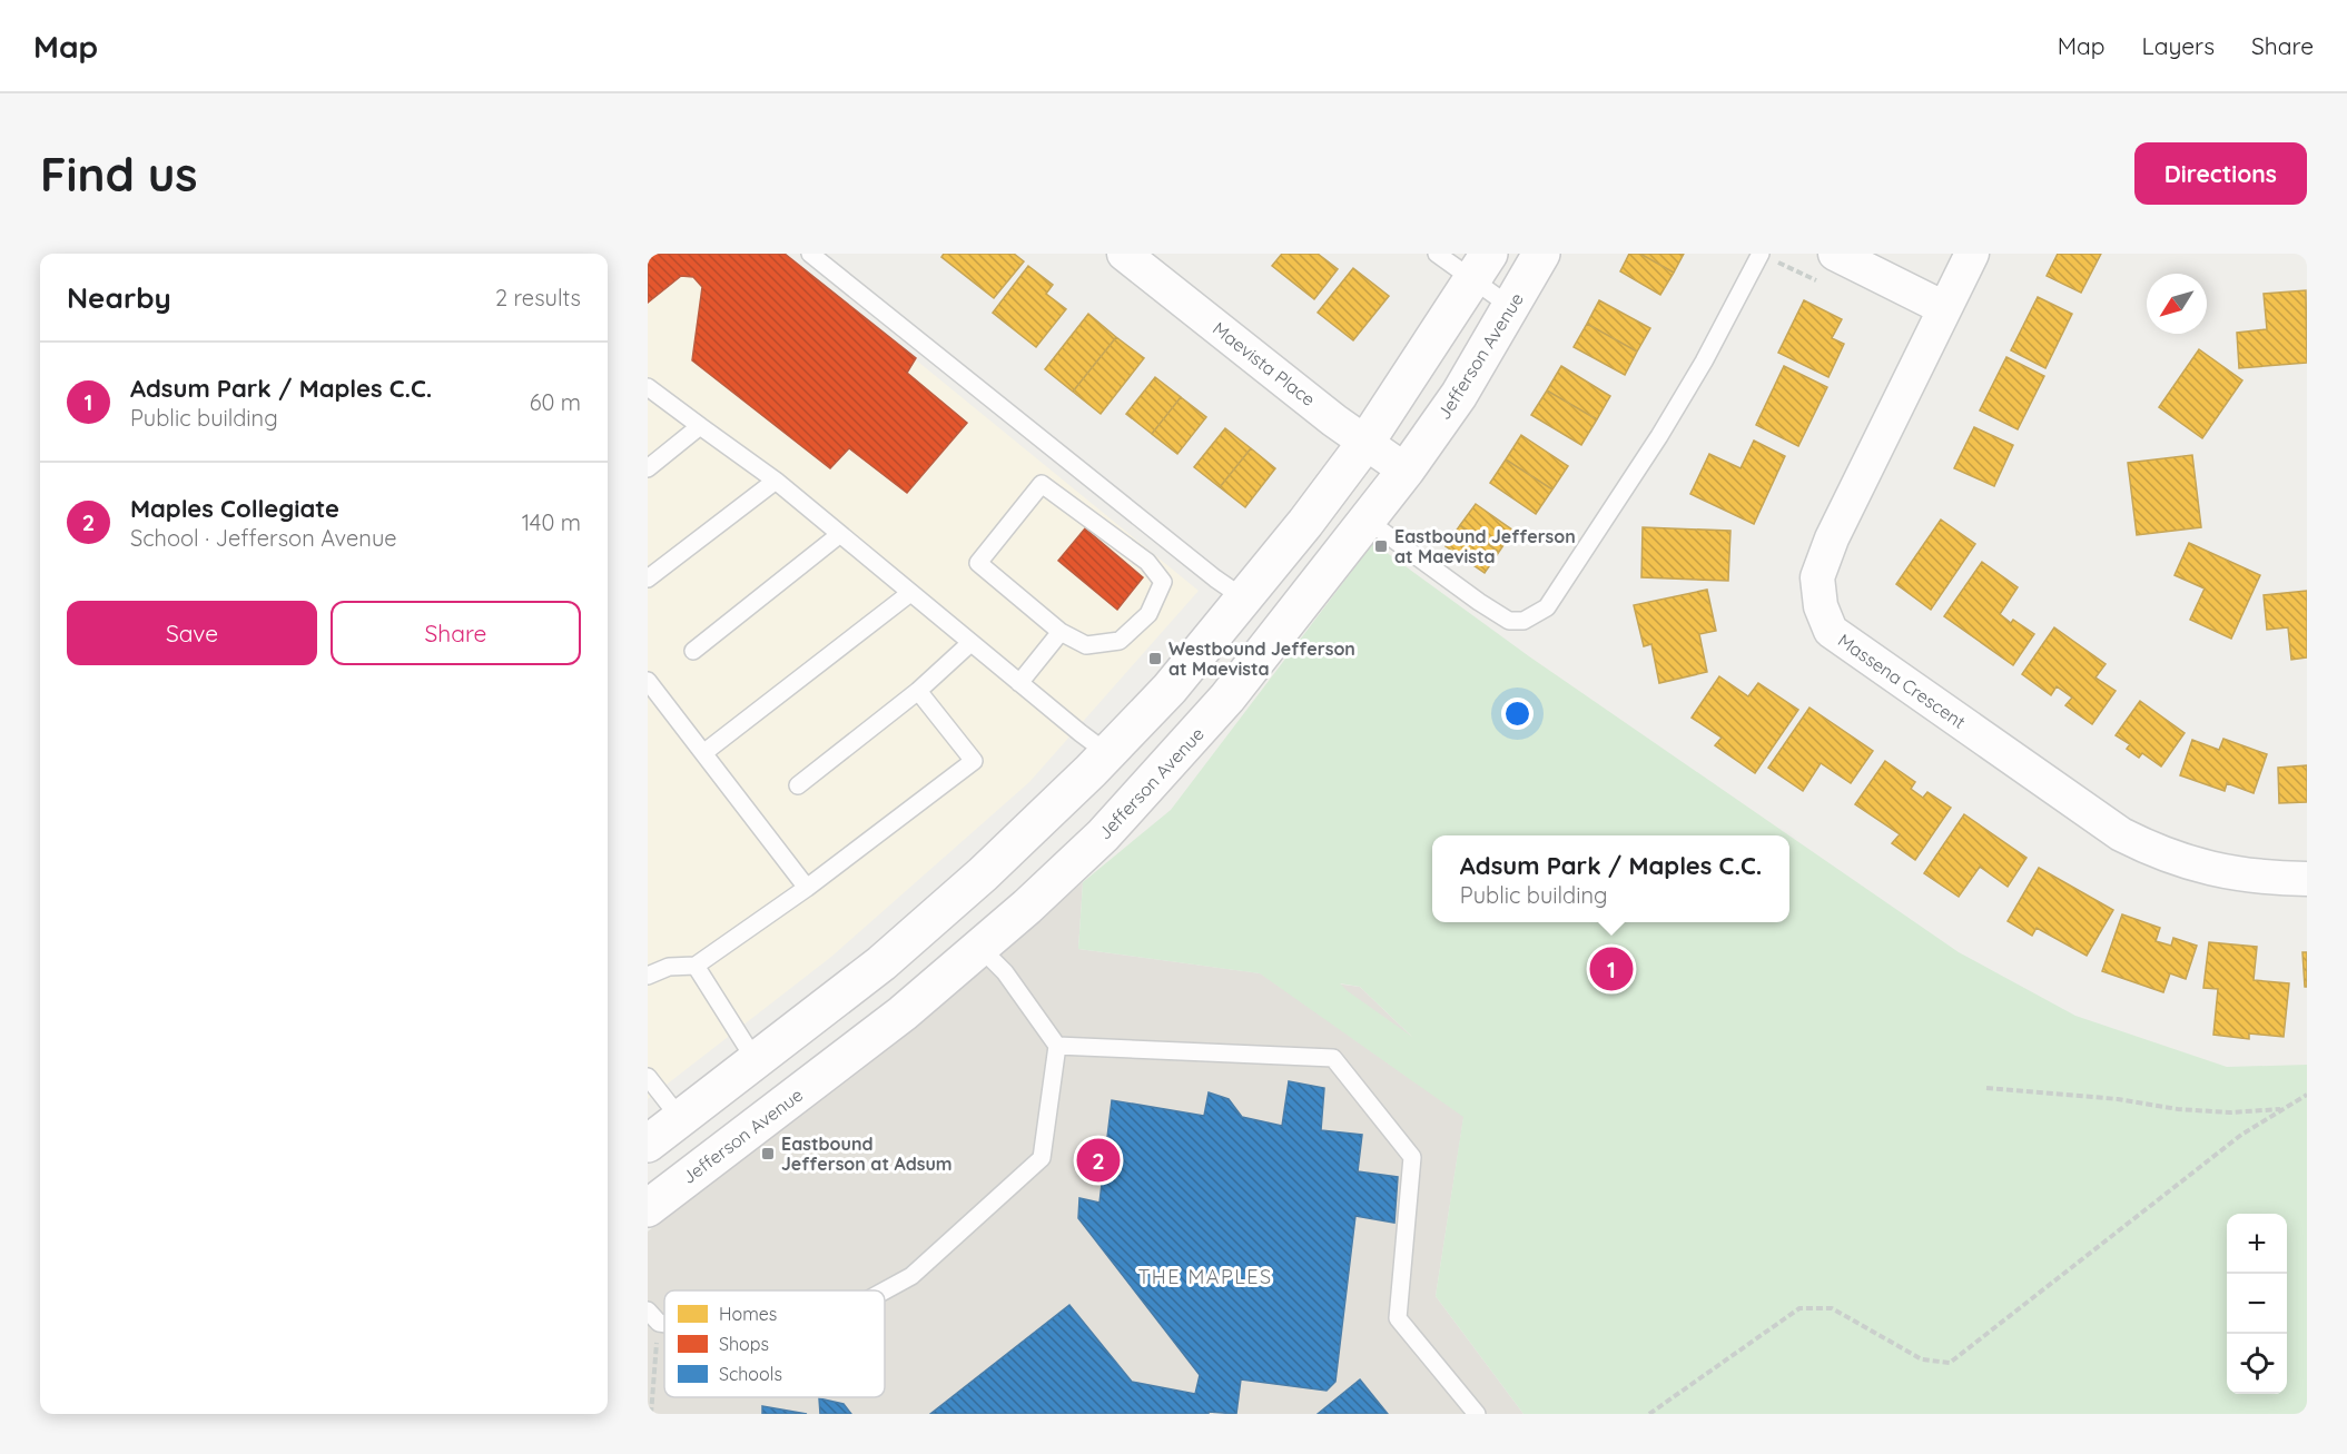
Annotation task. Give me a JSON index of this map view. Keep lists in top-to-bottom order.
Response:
{
  "streets": {
    "street": ["Jefferson Avenue", "Maevista Place", "Massena Crescent"]
  },
  "crossings": [
    ["Jefferson Avenue", "Maevista Place"]
  ],
  "districts": ["THE MAPLES"],
  "places": {
    "transit": ["Eastbound Jefferson at Maevista", "Westbound Jefferson at Maevista", "Eastbound Jefferson at Adsum"]
  },
  "legend": ["Homes", "Shops", "Schools"],
  "north": "bottom left",
  "page": {
    "header": "Map",
    "nav": ["Map", "Layers", "Share"],
    "buttons": [
      "Directions",
      ["Save", "Share"]
    ],
    "title": "Find us",
    "heading": ["Nearby", "2 results"],
    "list": [
      {
        "mark": "1",
        "name": "Adsum Park / Maples C.C.",
        "note": "Public building",
        "value": "60 m"
      },
      {
        "mark": "2",
        "name": "Maples Collegiate",
        "note": "School · Jefferson Avenue",
        "value": "140 m"
      }
    ],
    "popup": ["Adsum Park / Maples C.C.", "Public building"],
    "pins": ["1", "2"],
    "map_buttons": ["+", "−"]
  }
}
